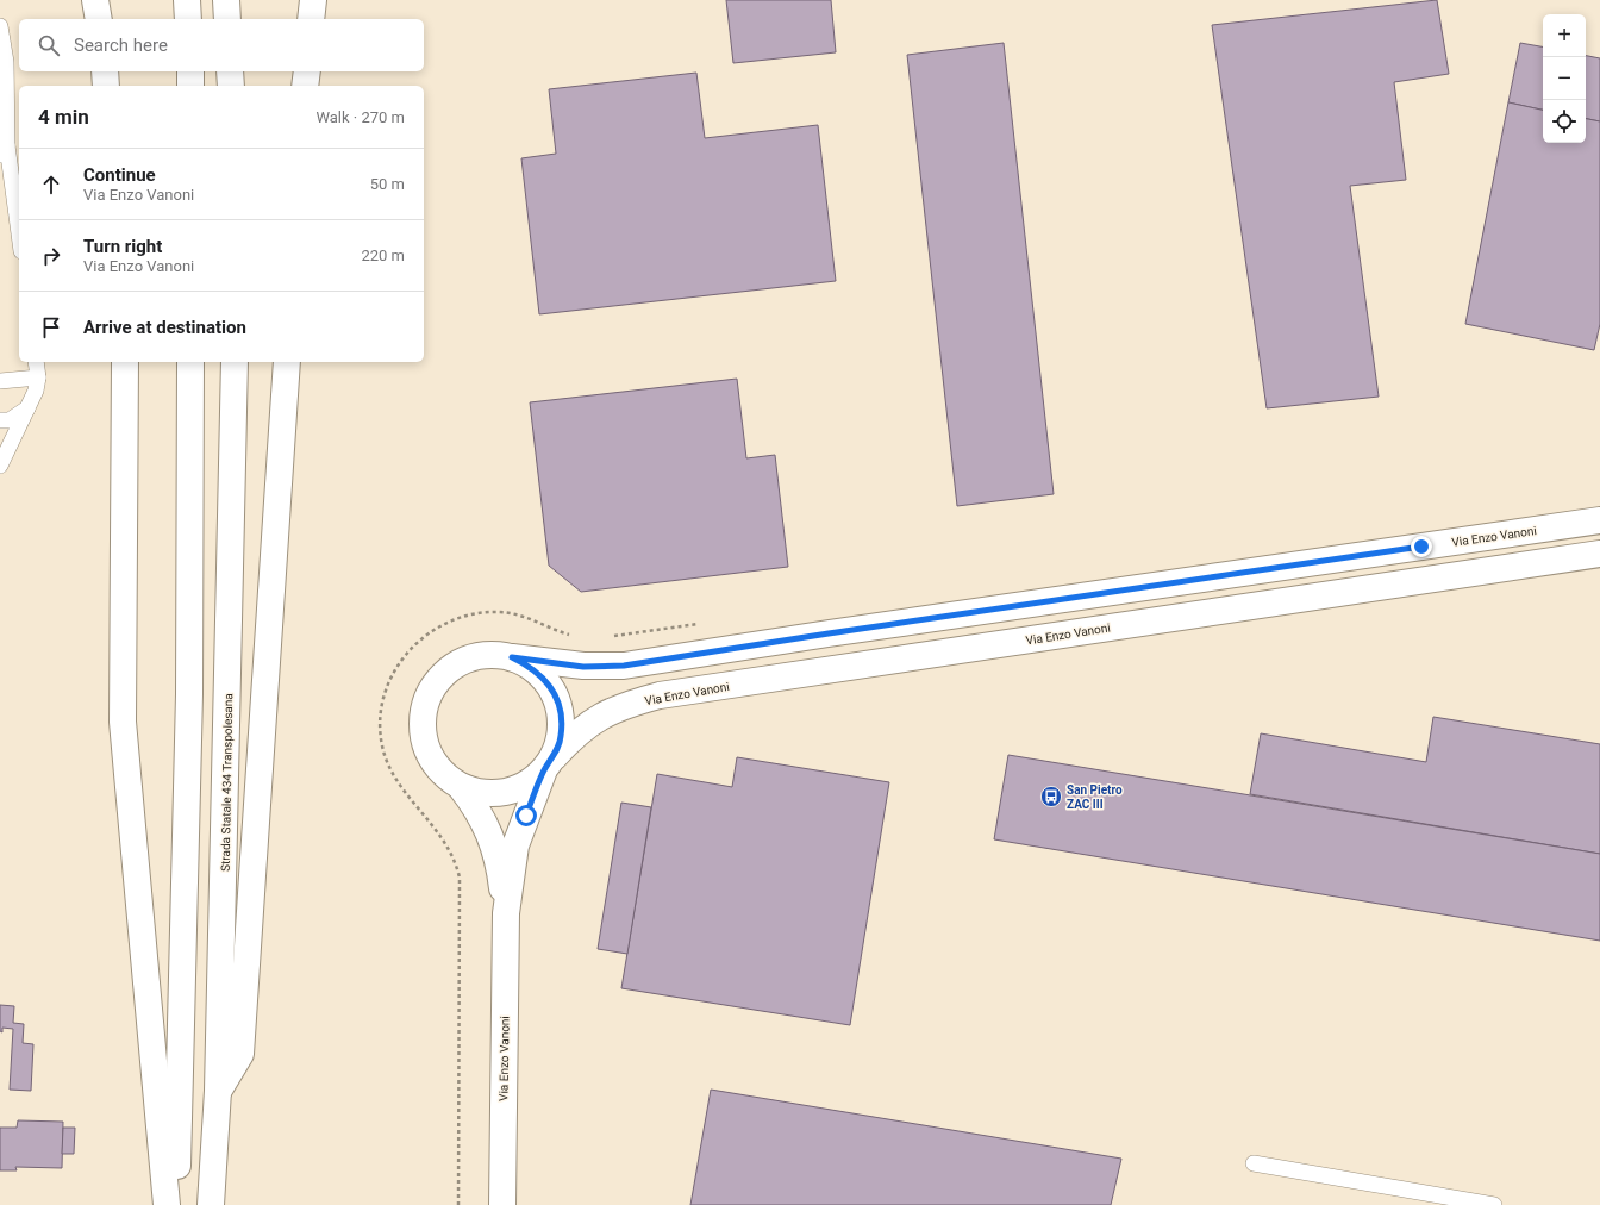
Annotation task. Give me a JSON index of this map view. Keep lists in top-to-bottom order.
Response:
{
  "streets": {
    "main road": ["Via Enzo Vanoni", "Strada Statale 434 Transpolesana"]
  },
  "places": {
    "bus stop": ["San Pietro ZAC III"]
  },
  "page": {
    "map_buttons": ["+", "−"],
    "search": "Search here",
    "heading": ["4 min", "Walk · 270 m"],
    "list": [
      ["Continue", "Via Enzo Vanoni", "50 m"],
      ["Turn right", "Via Enzo Vanoni", "220 m"],
      "Arrive at destination"
    ]
  }
}
